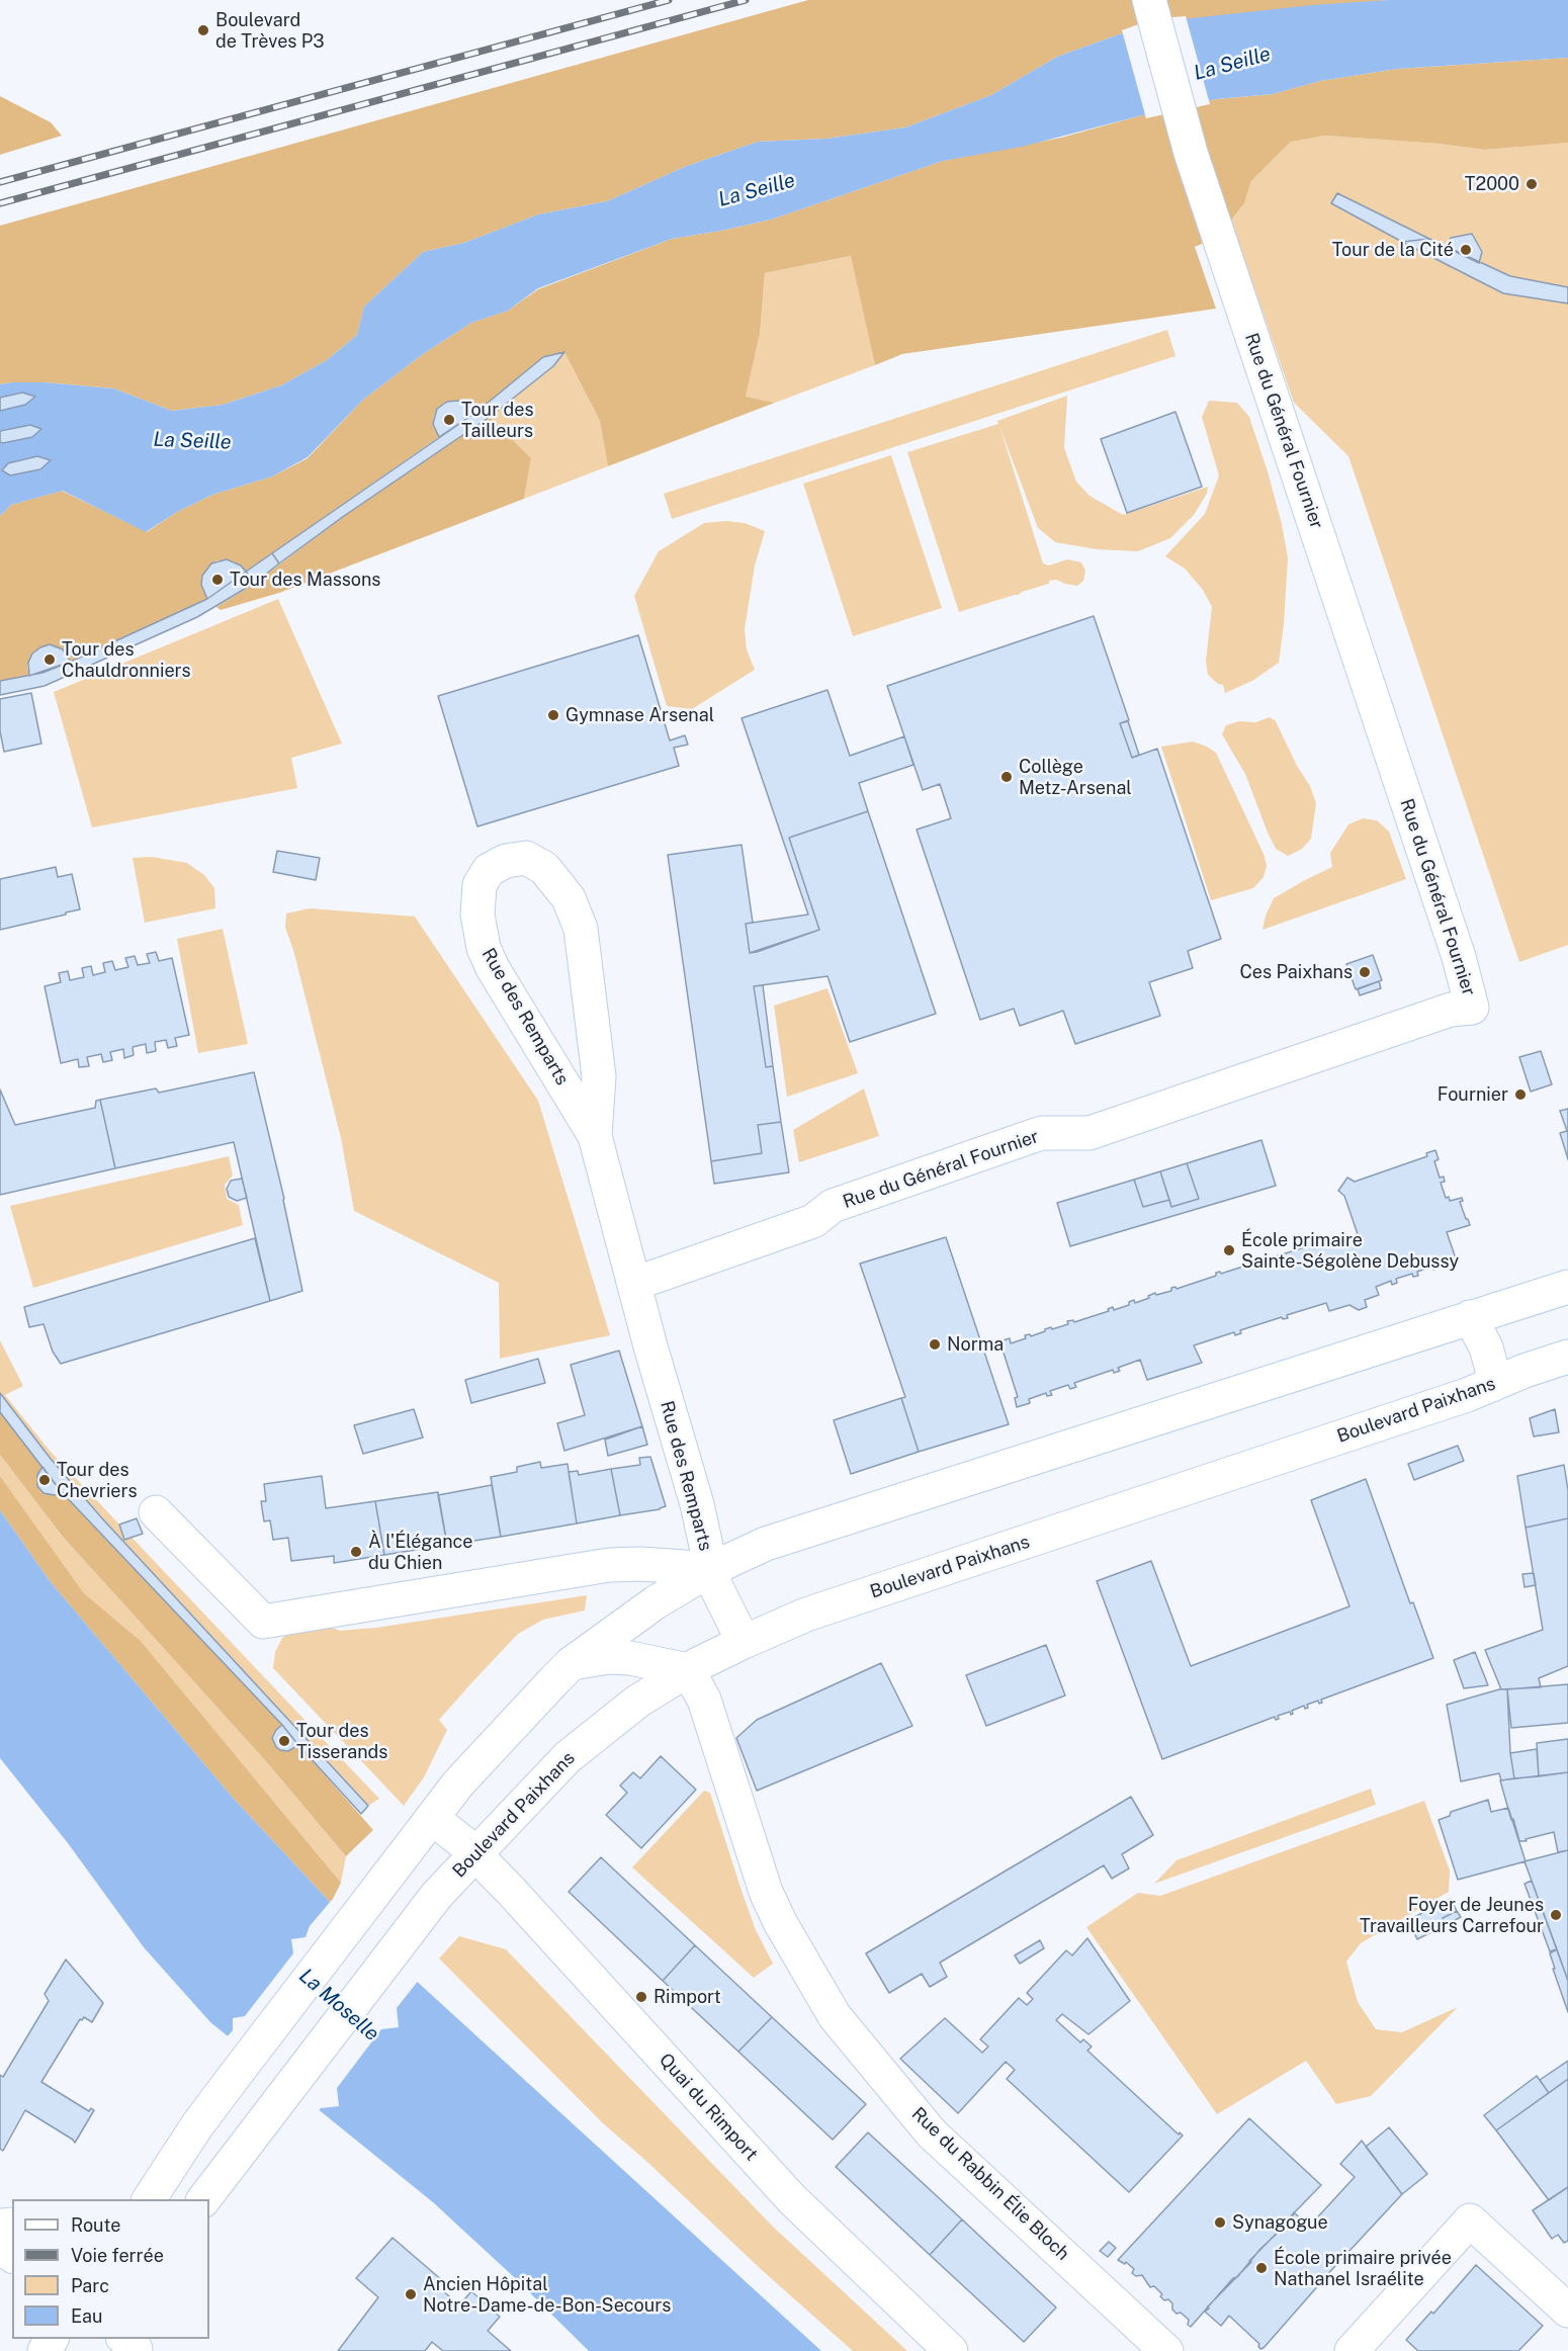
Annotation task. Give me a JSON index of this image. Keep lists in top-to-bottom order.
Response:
{
  "streets": {
    "street": [
      "Rue du Général Fournier",
      "Rue des Remparts",
      "Boulevard Paixhans",
      "Quai du Rimport",
      "Rue du Rabbin Élie Bloch"
    ]
  },
  "crossings": [
    ["Rue du Général Fournier", "Rue des Remparts"],
    ["Rue des Remparts", "Boulevard Paixhans"],
    ["Boulevard Paixhans", "Quai du Rimport"],
    ["Boulevard Paixhans", "Rue du Rabbin Élie Bloch"]
  ],
  "water": ["La Seille", "La Moselle"],
  "places": [
    "Boulevard de Trèves P3",
    "T2000",
    "Tour de la Cité",
    "Tour des Tailleurs",
    "Tour des Massons",
    "Tour des Chauldronniers",
    "Gymnase Arsenal",
    "Collège Metz-Arsenal",
    "Ces Paixhans",
    "Fournier",
    "École primaire Sainte-Ségolène Debussy",
    "Norma",
    "Tour des Chevriers",
    "À l'Élégance du Chien",
    "Tour des Tisserands",
    "Foyer de Jeunes Travailleurs Carrefour",
    "Rimport",
    "Synagogue",
    "École primaire privée Nathanel Israélite",
    "Ancien Hôpital Notre-Dame-de-Bon-Secours"
  ],
  "legend": [
    "Route",
    "Voie ferrée",
    "Parc",
    "Eau"
  ]
}
